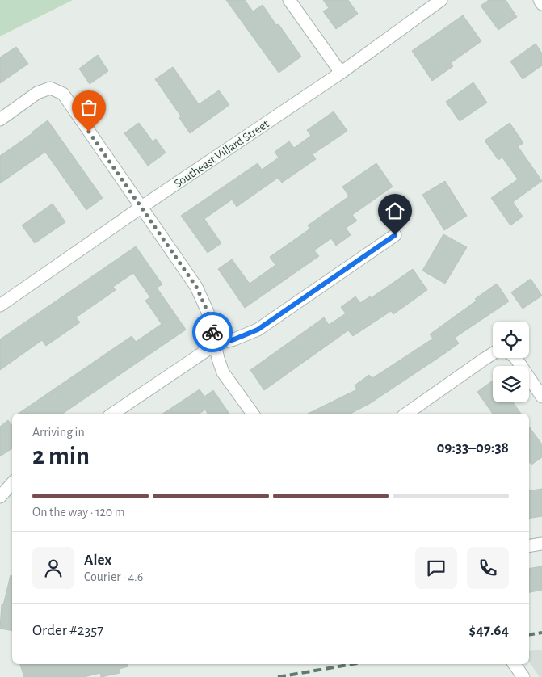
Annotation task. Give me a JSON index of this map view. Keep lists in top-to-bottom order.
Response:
{
  "streets": {
    "street": ["Southeast Villard Street"]
  },
  "page": {
    "heading": ["2 min", "Arriving in", "09:33–09:38"],
    "panel": [
      "Alex",
      "Courier · 4.6",
      "Order #2357",
      "$47.64"
    ],
    "bar": "On the way · 120 m"
  }
}
